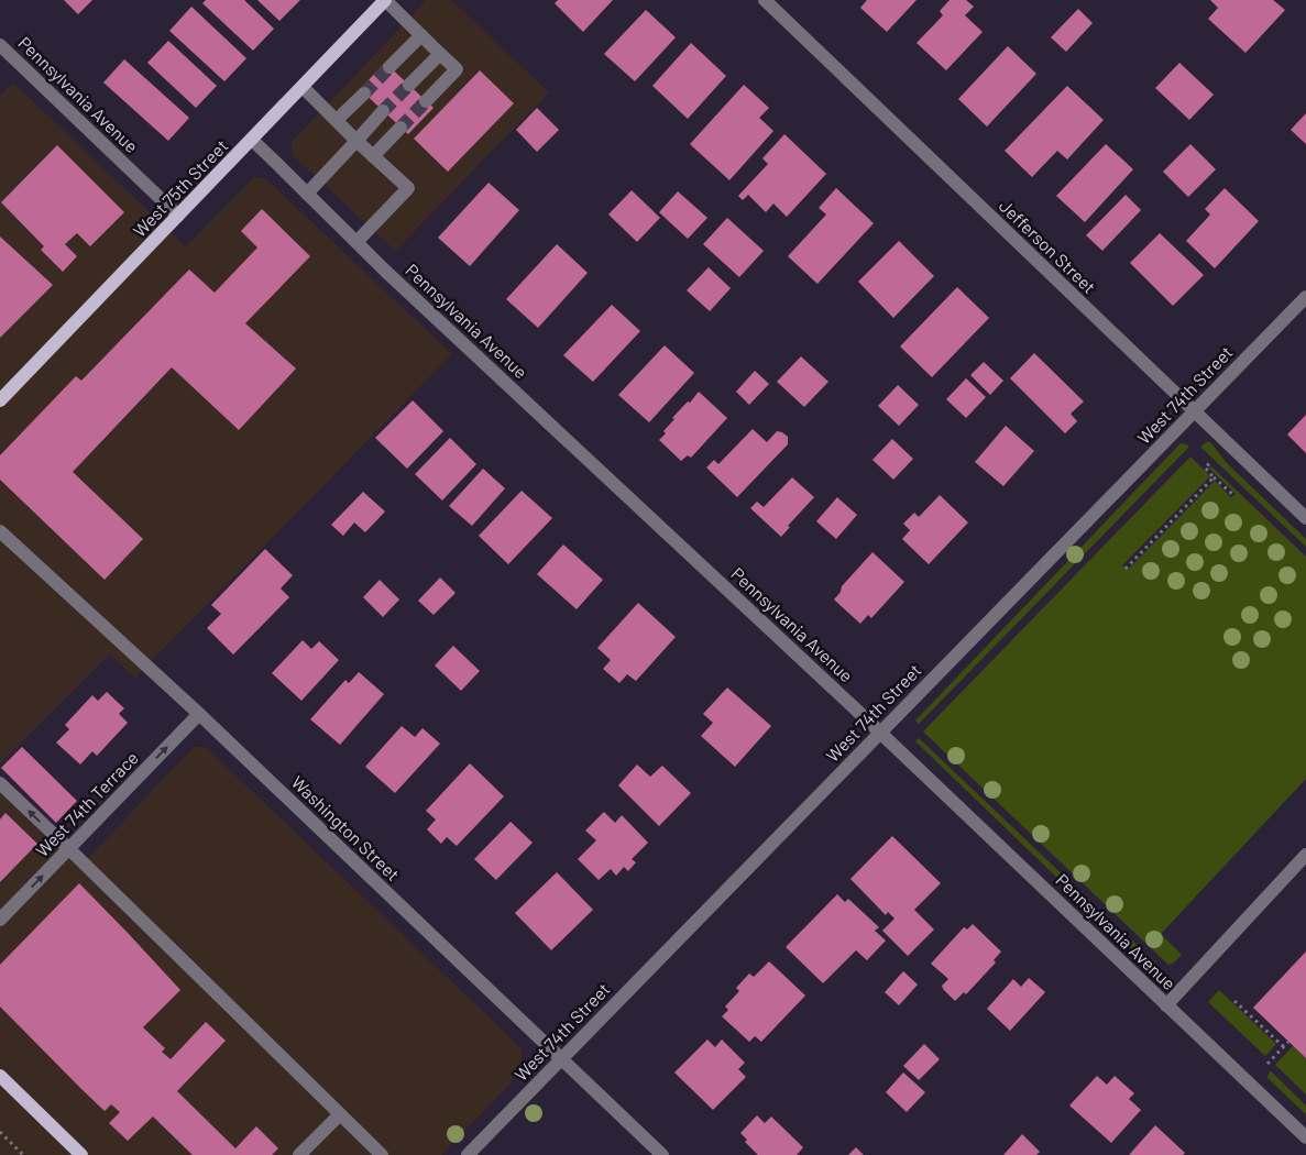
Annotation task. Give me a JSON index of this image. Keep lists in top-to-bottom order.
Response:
{
  "streets": {
    "main road": ["West 75th Street"],
    "street": [
      "Pennsylvania Avenue",
      "Jefferson Street",
      "West 74th Street",
      "West 74th Terrace",
      "Washington Street"
    ]
  },
  "crossings": [
    ["Pennsylvania Avenue", "West 75th Street"],
    ["Pennsylvania Avenue", "West 74th Street"],
    ["Jefferson Street", "West 74th Street"],
    ["West 74th Street", "Washington Street"],
    ["West 74th Terrace", "Washington Street"]
  ],
  "one_way": ["West 74th Terrace"]
}
